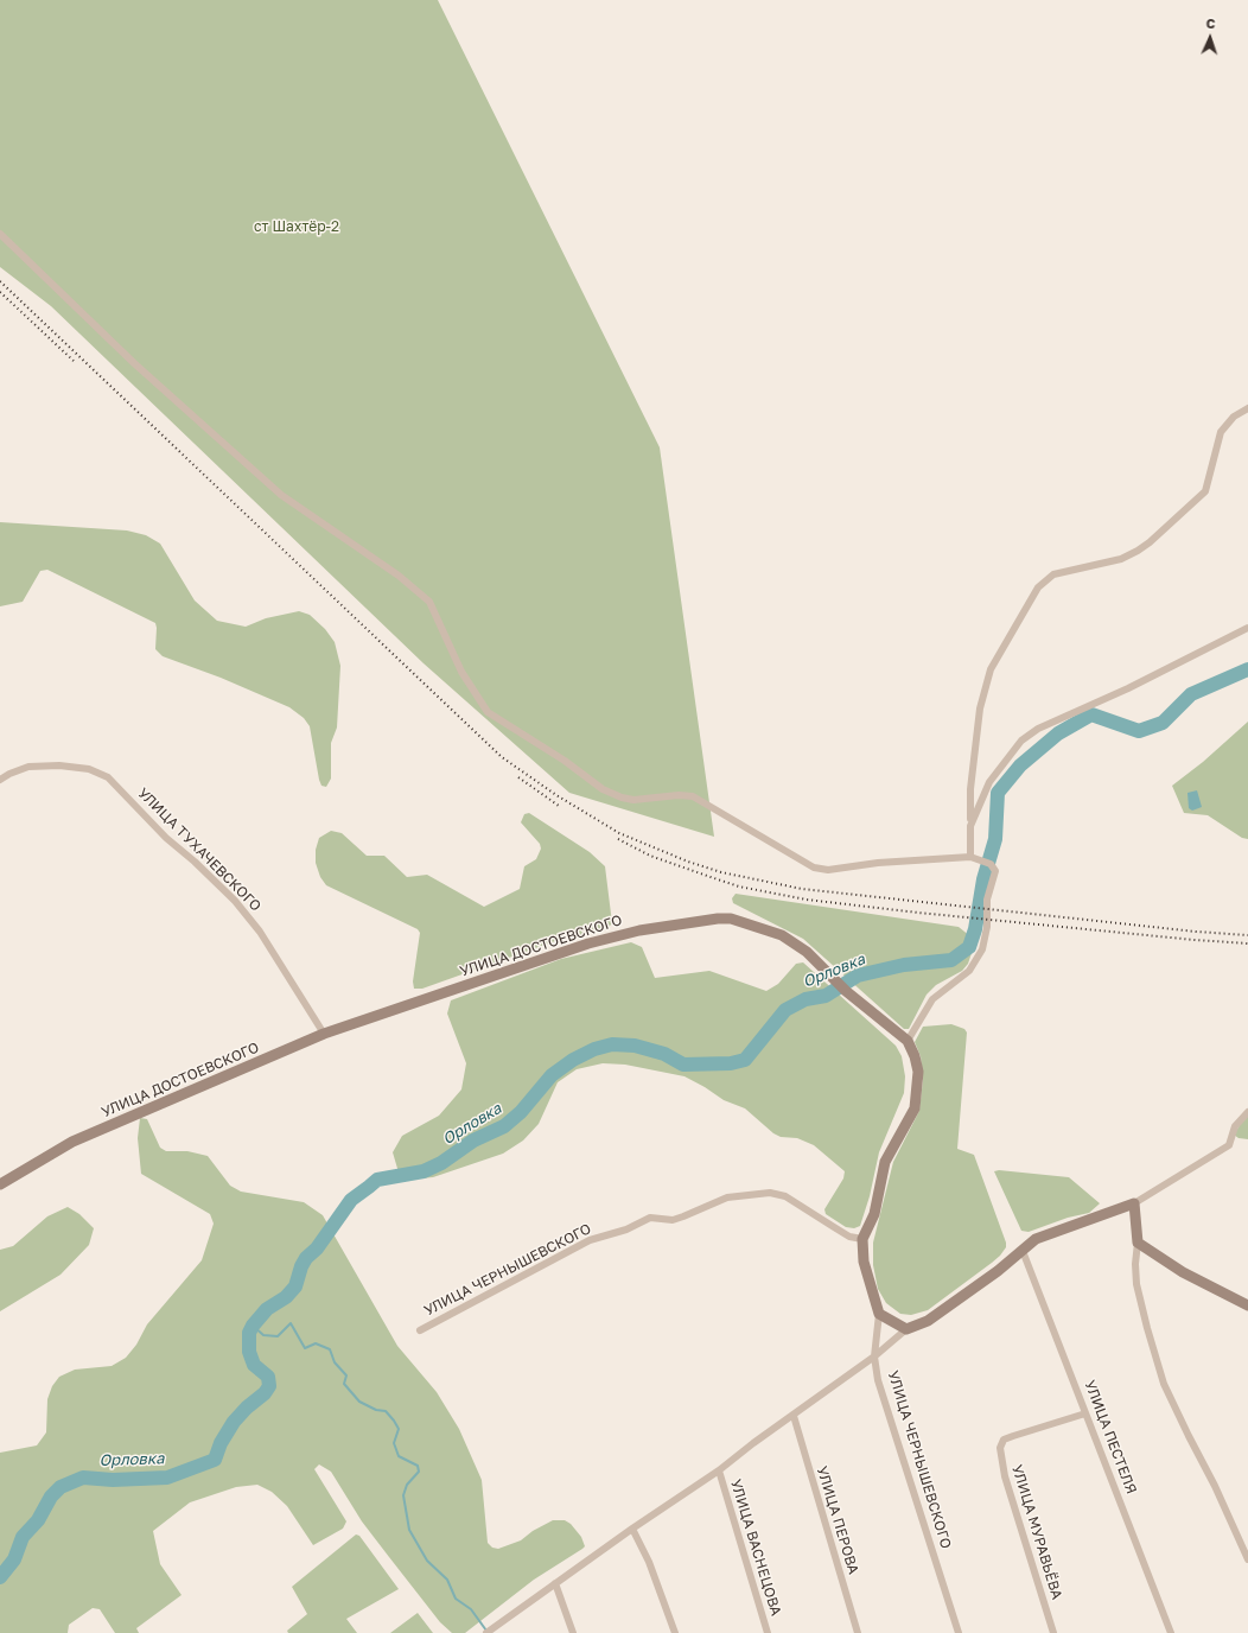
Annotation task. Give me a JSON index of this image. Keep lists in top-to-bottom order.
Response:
{
  "streets": {
    "main road": ["УЛИЦА ДОСТОЕВСКОГО", "УЛИЦА ЧЕРНЫШЕВСКОГО"],
    "street": [
      "УЛИЦА ТУХАЧЕВСКОГО",
      "УЛИЦА ПЕСТЕЛЯ",
      "УЛИЦА ПЕРОВА",
      "УЛИЦА МУРАВЬЁВА",
      "УЛИЦА ВАСНЕЦОВА"
    ]
  },
  "crossings": [
    ["УЛИЦА ТУХАЧЕВСКОГО", "УЛИЦА ДОСТОЕВСКОГО"],
    ["УЛИЦА ДОСТОЕВСКОГО", "УЛИЦА ЧЕРНЫШЕВСКОГО"],
    ["УЛИЦА ПЕСТЕЛЯ", "УЛИЦА МУРАВЬЁВА"]
  ],
  "water": ["Орловка"],
  "parks": ["ст Шахтёр-2"],
  "north": "top"
}
